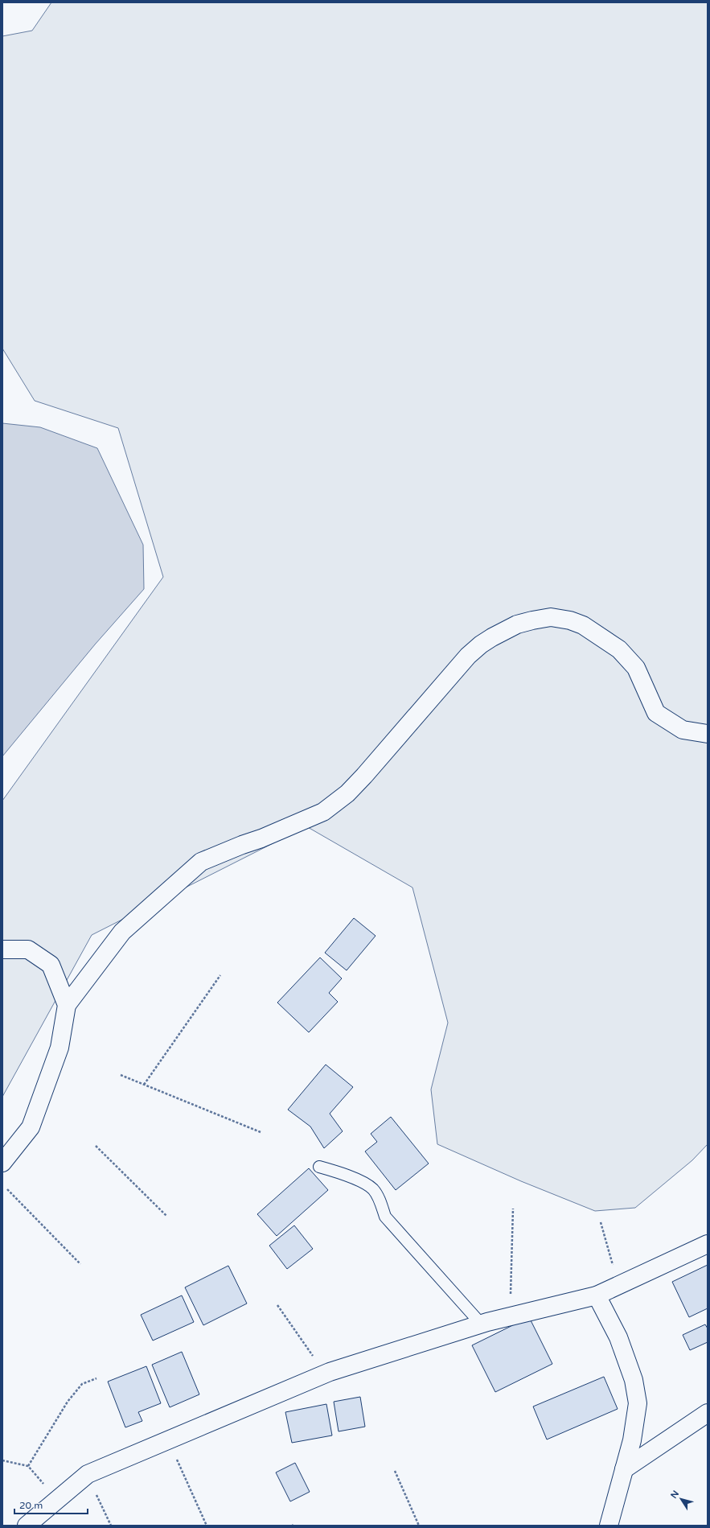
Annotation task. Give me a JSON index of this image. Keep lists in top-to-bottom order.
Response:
{
  "scale_bar": "20 m",
  "north": "top left"
}
